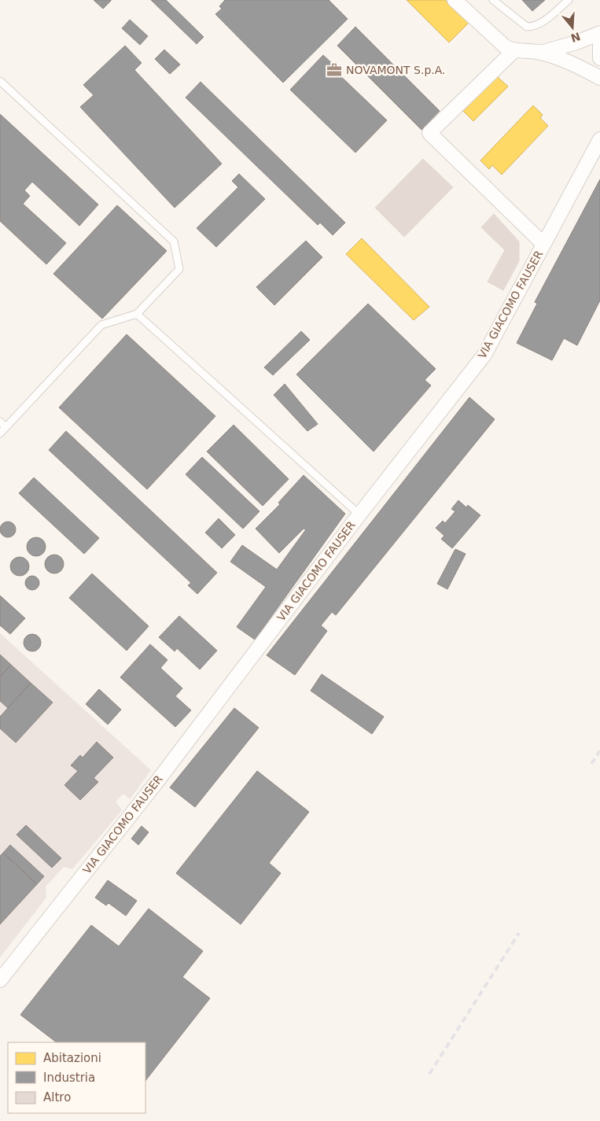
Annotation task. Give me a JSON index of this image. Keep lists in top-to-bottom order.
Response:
{
  "streets": {
    "street": ["VIA GIACOMO FAUSER"]
  },
  "places": {
    "office": ["NOVAMONT S.p.A."]
  },
  "legend": ["Abitazioni", "Industria", "Altro"],
  "north": "bottom"
}
